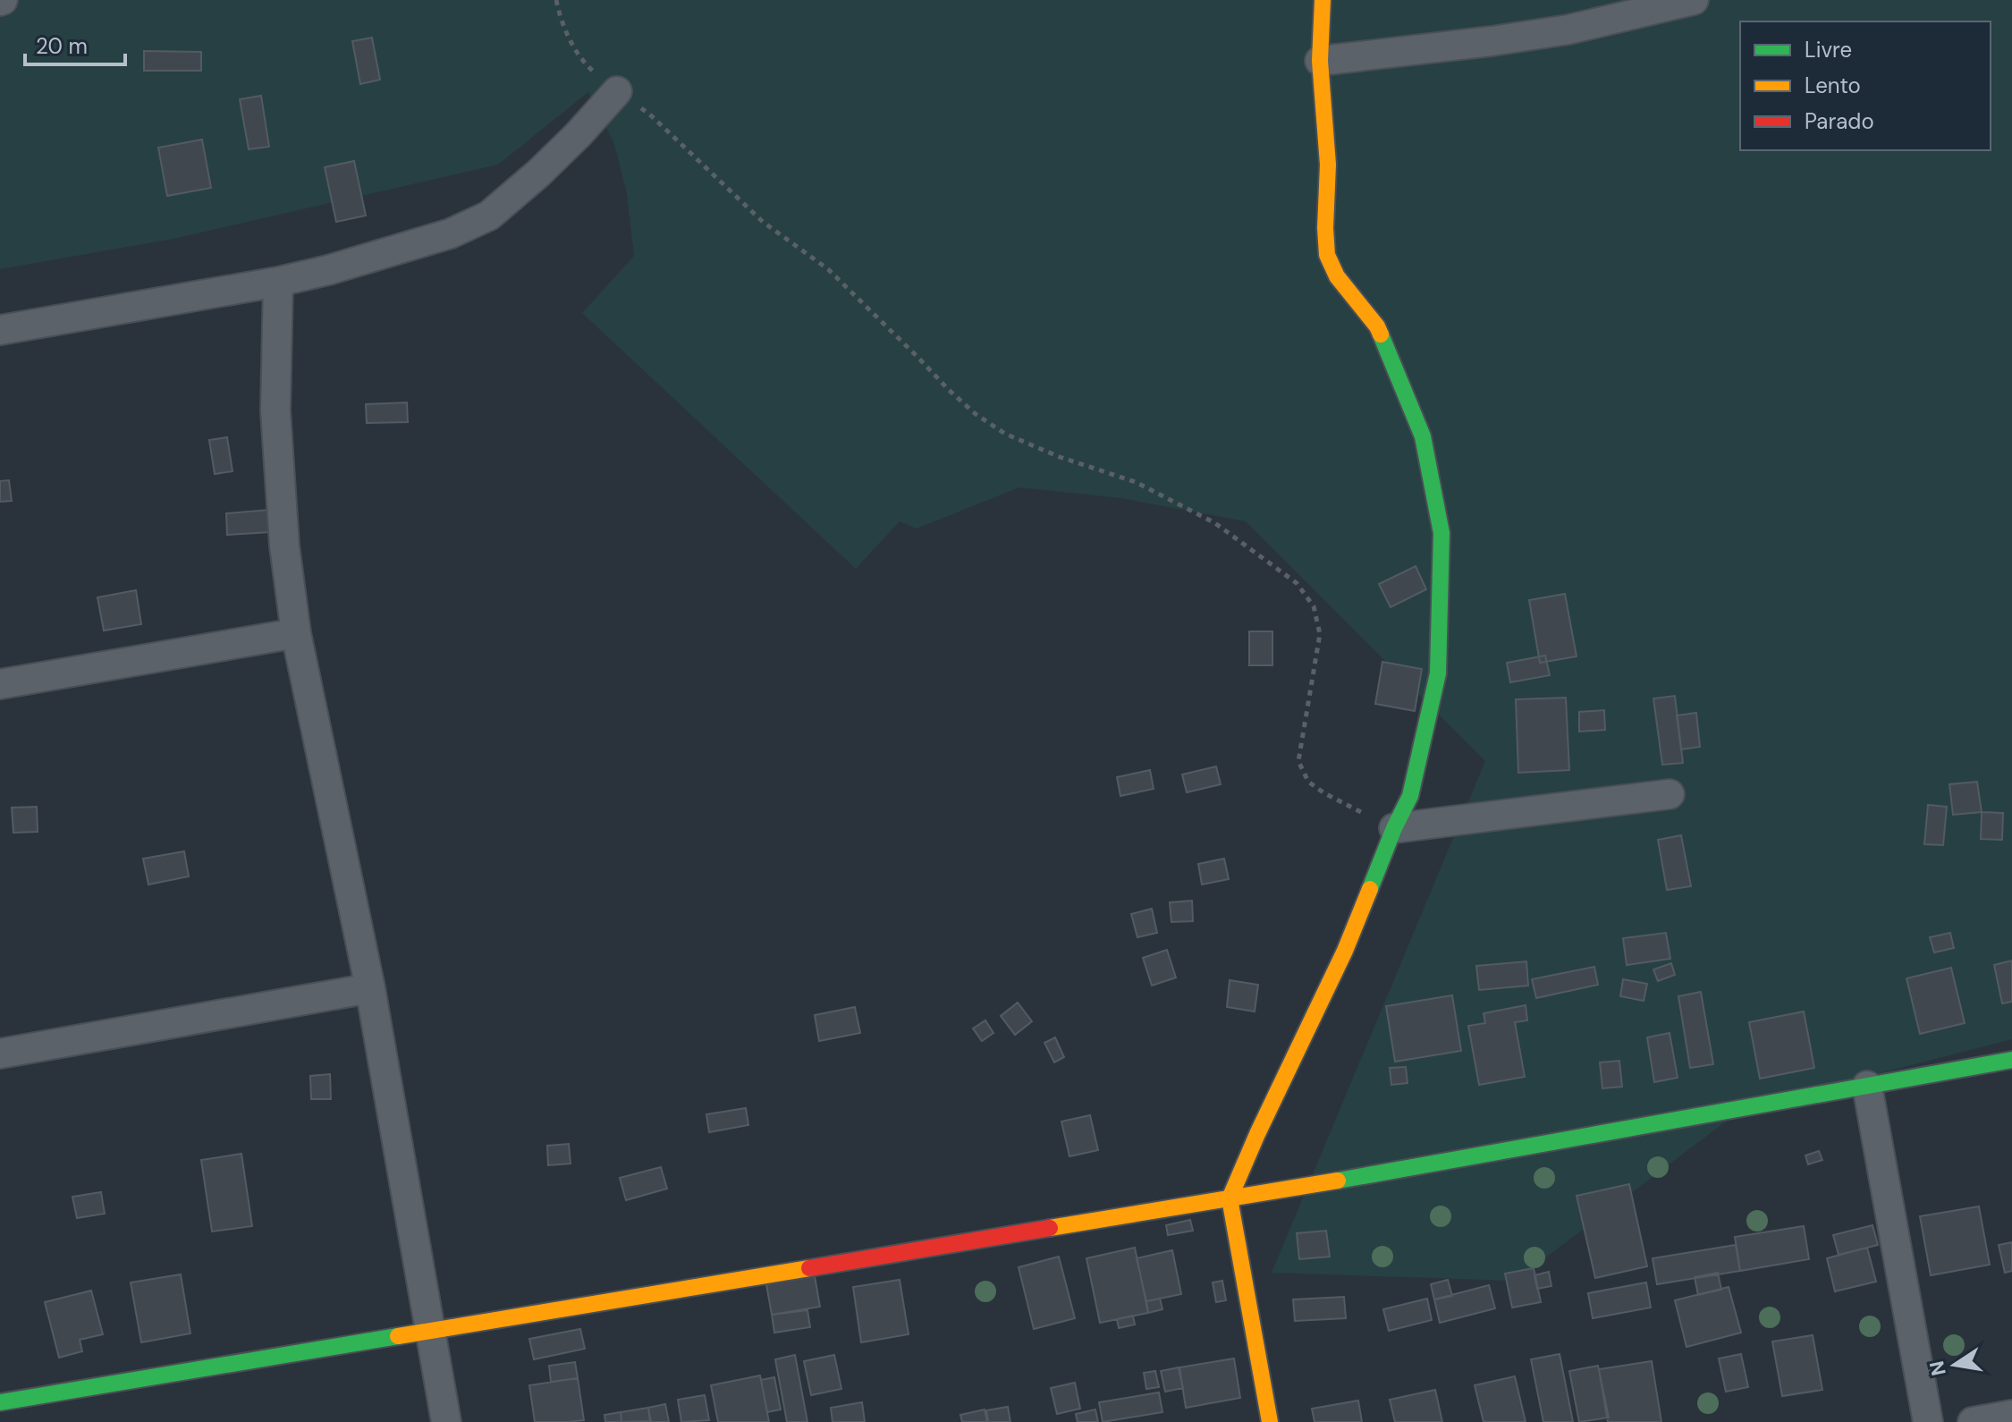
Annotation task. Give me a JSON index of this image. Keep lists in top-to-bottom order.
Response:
{
  "legend": ["Livre", "Lento", "Parado"],
  "scale_bar": "20 m",
  "north": "left"
}
